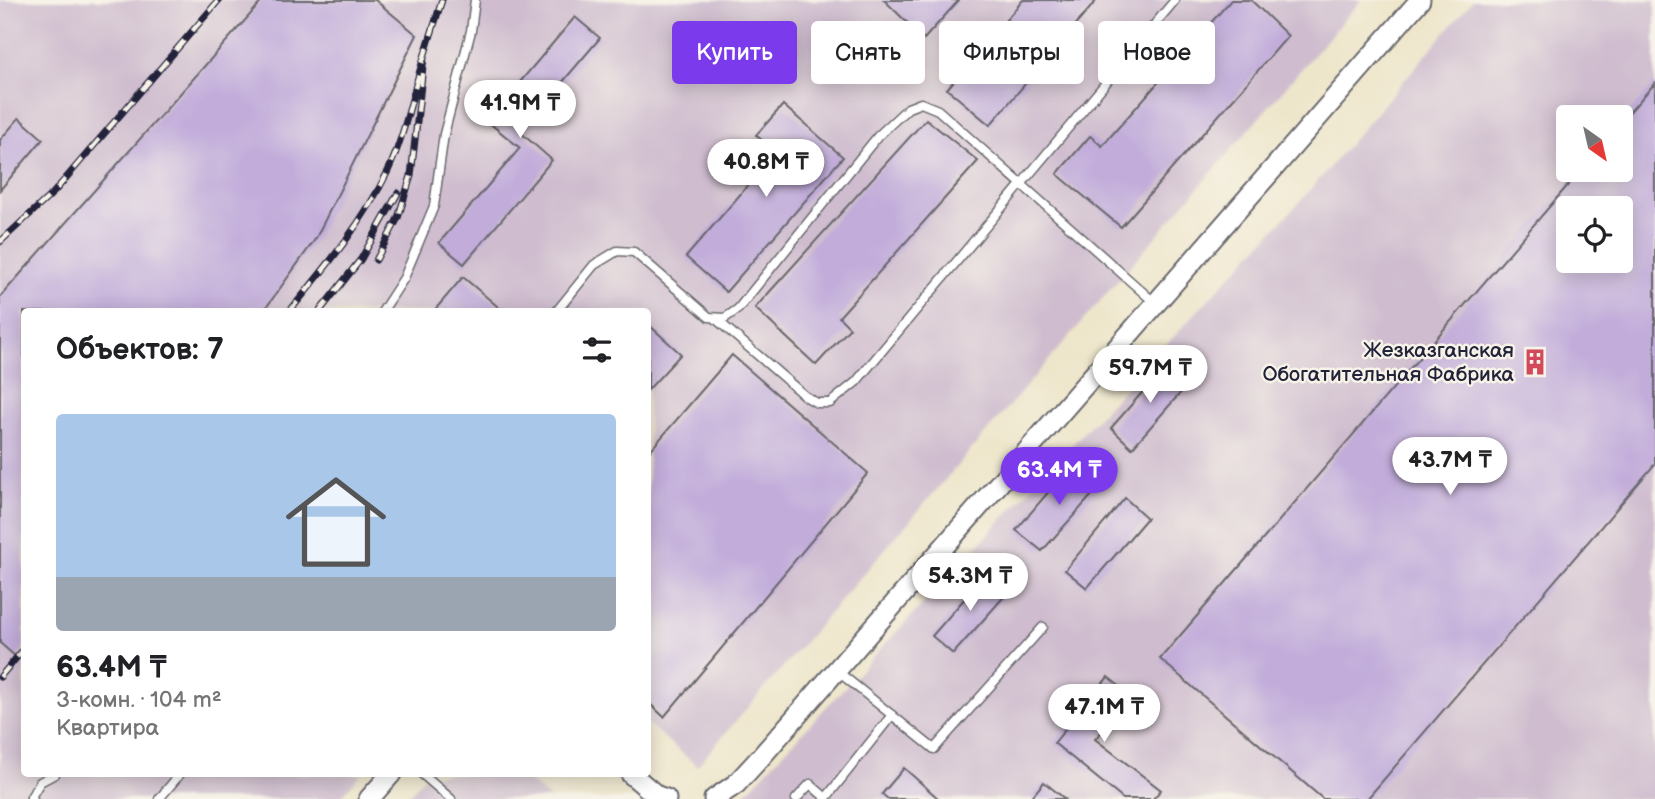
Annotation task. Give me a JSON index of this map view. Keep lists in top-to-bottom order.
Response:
{
  "places": {
    "building": ["Жезказганская Обогатительная Фабрика"]
  },
  "north": "bottom right",
  "page": {
    "chip": [
      "Купить",
      "Снять",
      "Фильтры",
      "Новое"
    ],
    "price": [
      "41.9M ₸",
      "40.8M ₸",
      "59.7M ₸",
      "43.7M ₸",
      "63.4M ₸",
      "54.3M ₸",
      "47.1M ₸"
    ],
    "heading": "Объектов: 7",
    "list": [
      {
        "name": "63.4M ₸",
        "note": "3-комн. · 104 m² · Квартира"
      }
    ]
  }
}
